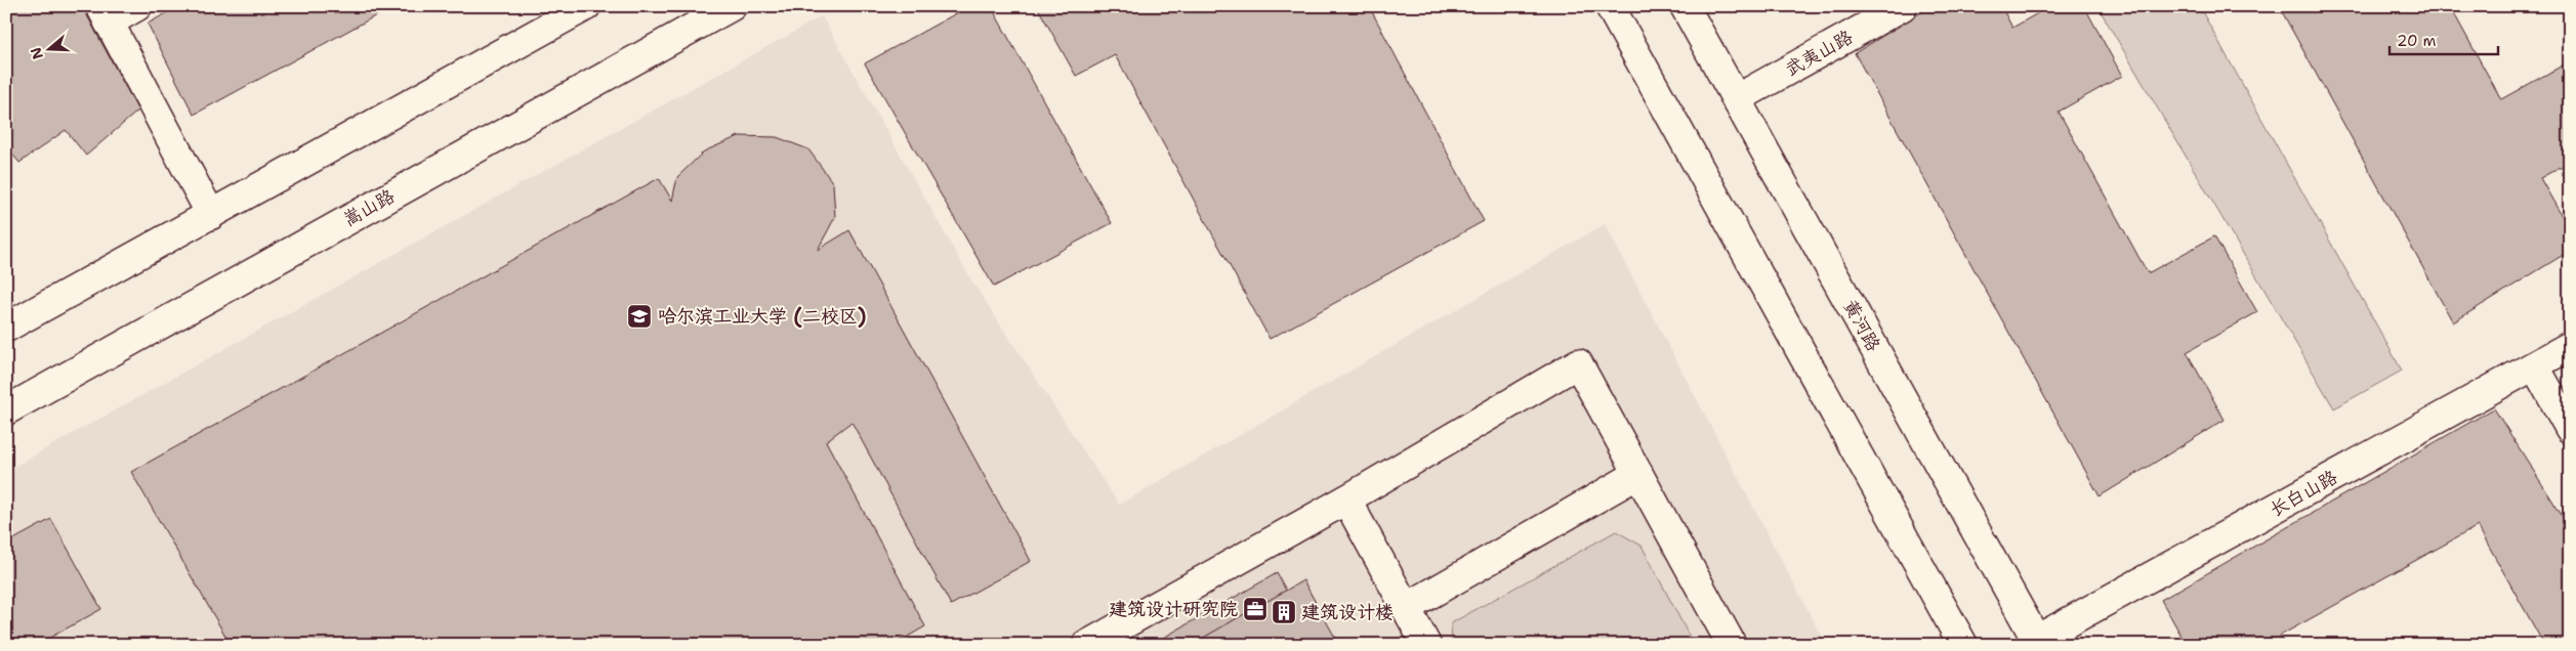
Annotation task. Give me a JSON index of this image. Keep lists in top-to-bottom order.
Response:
{
  "streets": {
    "main road": [
      "武夷山路",
      "嵩山路",
      "黄河路",
      "长白山路"
    ]
  },
  "crossings": [
    ["武夷山路", "黄河路"],
    ["黄河路", "长白山路"]
  ],
  "places": {
    "school or university": ["哈尔滨工业大学 (二校区)"],
    "office": ["建筑设计研究院"],
    "building": ["建筑设计楼"]
  },
  "scale_bar": "20 m",
  "north": "left"
}
